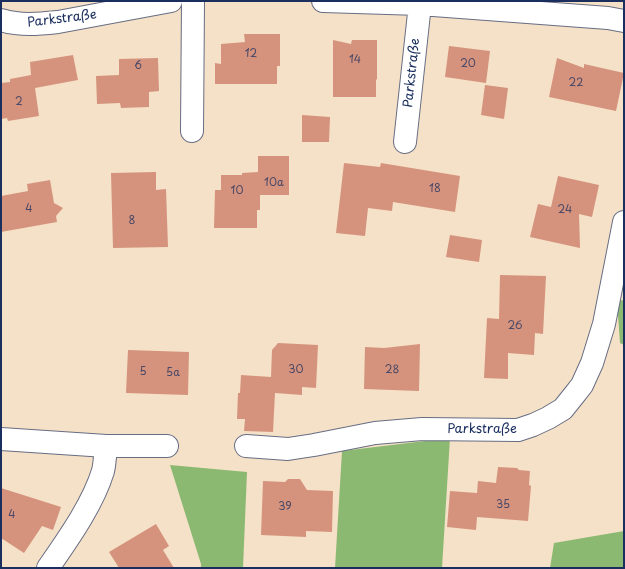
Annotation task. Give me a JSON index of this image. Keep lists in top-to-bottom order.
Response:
{
  "streets": {
    "street": ["Parkstraße"]
  },
  "house_numbers": [
    "12",
    "14",
    "20",
    "6",
    "22",
    "2",
    "10a",
    "18",
    "10",
    "4",
    "24",
    "8",
    "26",
    "30",
    "28",
    "5",
    "5a",
    "35",
    "39",
    "4"
  ]
}
